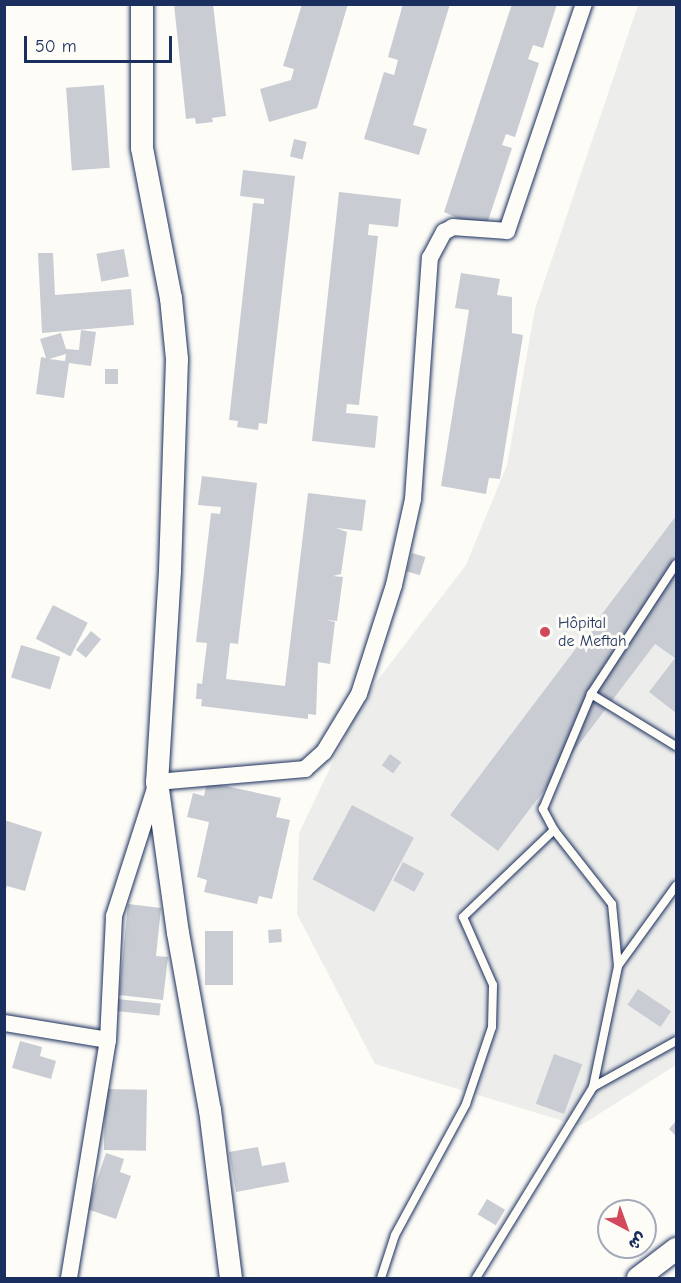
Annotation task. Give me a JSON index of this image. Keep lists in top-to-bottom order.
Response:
{
  "places": ["Hôpital de Meftah"],
  "scale_bar": "50 m",
  "north": "bottom right"
}
